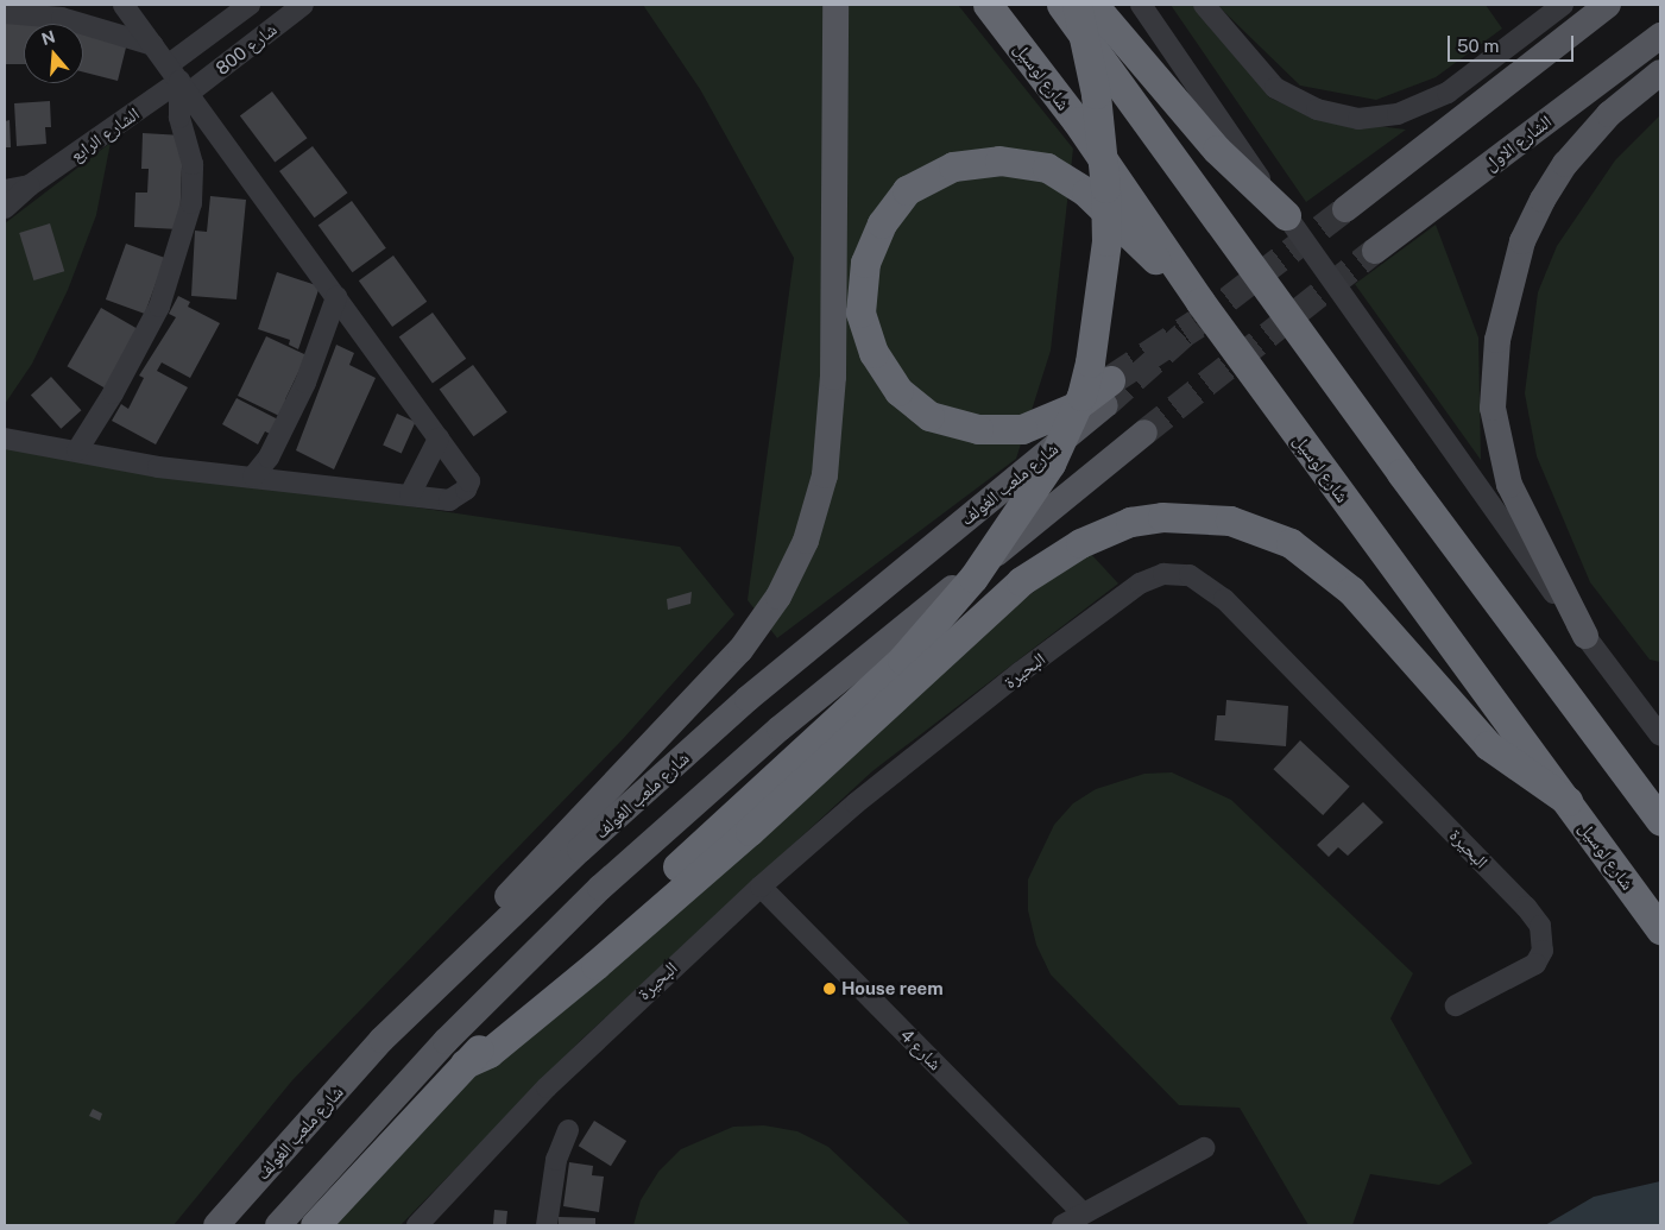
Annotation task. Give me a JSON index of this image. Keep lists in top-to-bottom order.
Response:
{
  "streets": {
    "highway": ["شارع لوسيل"],
    "main road": ["الشارع الاول", "شارع ملعب الغولف"],
    "street": [
      "شارع 800",
      "الشارع الرابع",
      "البحيرة",
      "شارع 4"
    ]
  },
  "crossings": [
    ["شارع 800", "الشارع الرابع"],
    ["البحيرة", "شارع 4"]
  ],
  "places": ["House reem"],
  "scale_bar": "50 m",
  "north": "top"
}
